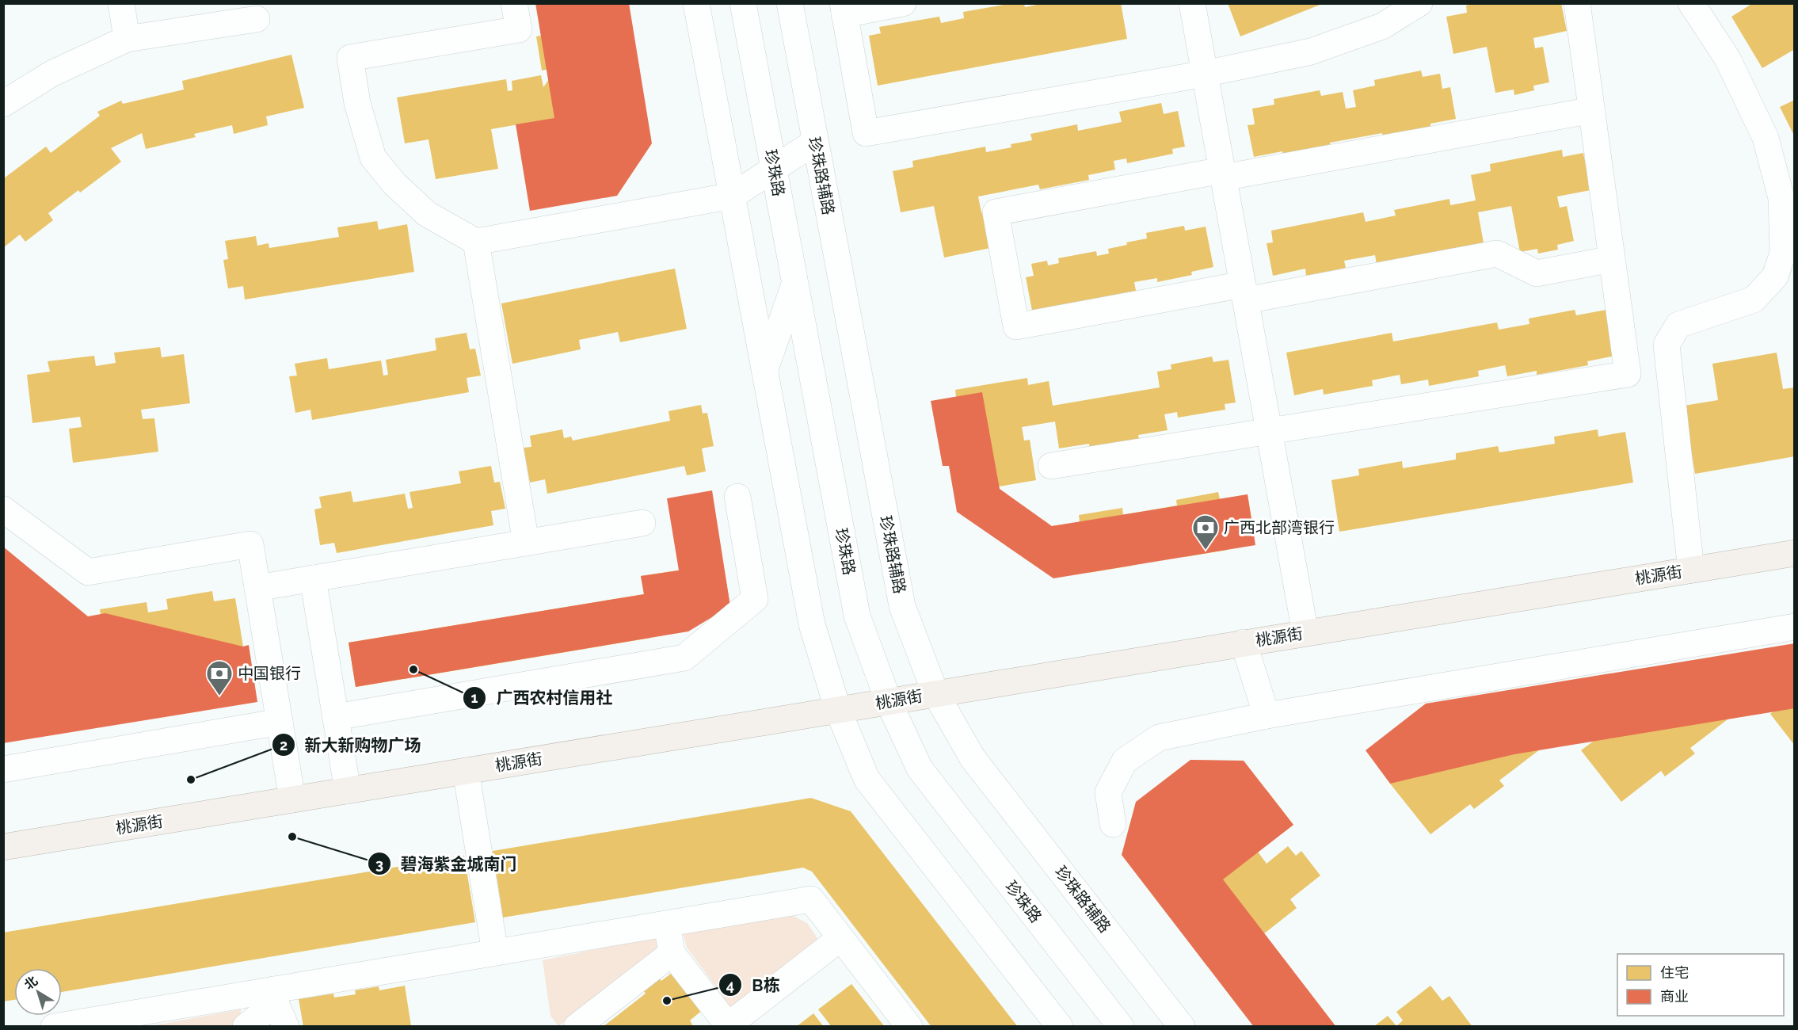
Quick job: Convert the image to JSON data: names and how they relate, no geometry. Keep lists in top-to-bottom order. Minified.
{"streets":{"main road":["桃源街"],"street":["珍珠路","珍珠路辅路"]},"crossings":[["珍珠路","桃源街"],["珍珠路辅路","桃源街"]],"places":{"bank":["广西北部湾银行","中国银行"],"other":["广西农村信用社","新大新购物广场","碧海紫金城南门","B栋"]},"legend":["住宅","商业"],"north":"top left"}
